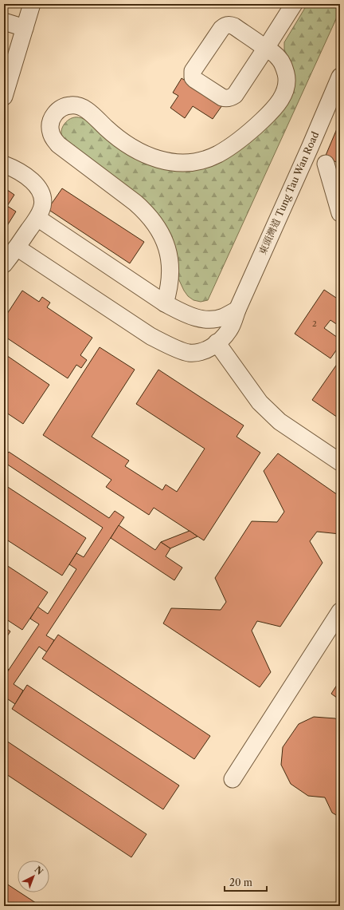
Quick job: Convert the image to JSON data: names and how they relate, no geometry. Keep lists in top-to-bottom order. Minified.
{"streets":{"lane":["東頭灣道 Tung Tau Wan Road"]},"house_numbers":["2"],"scale_bar":"20 m","north":"top right"}
